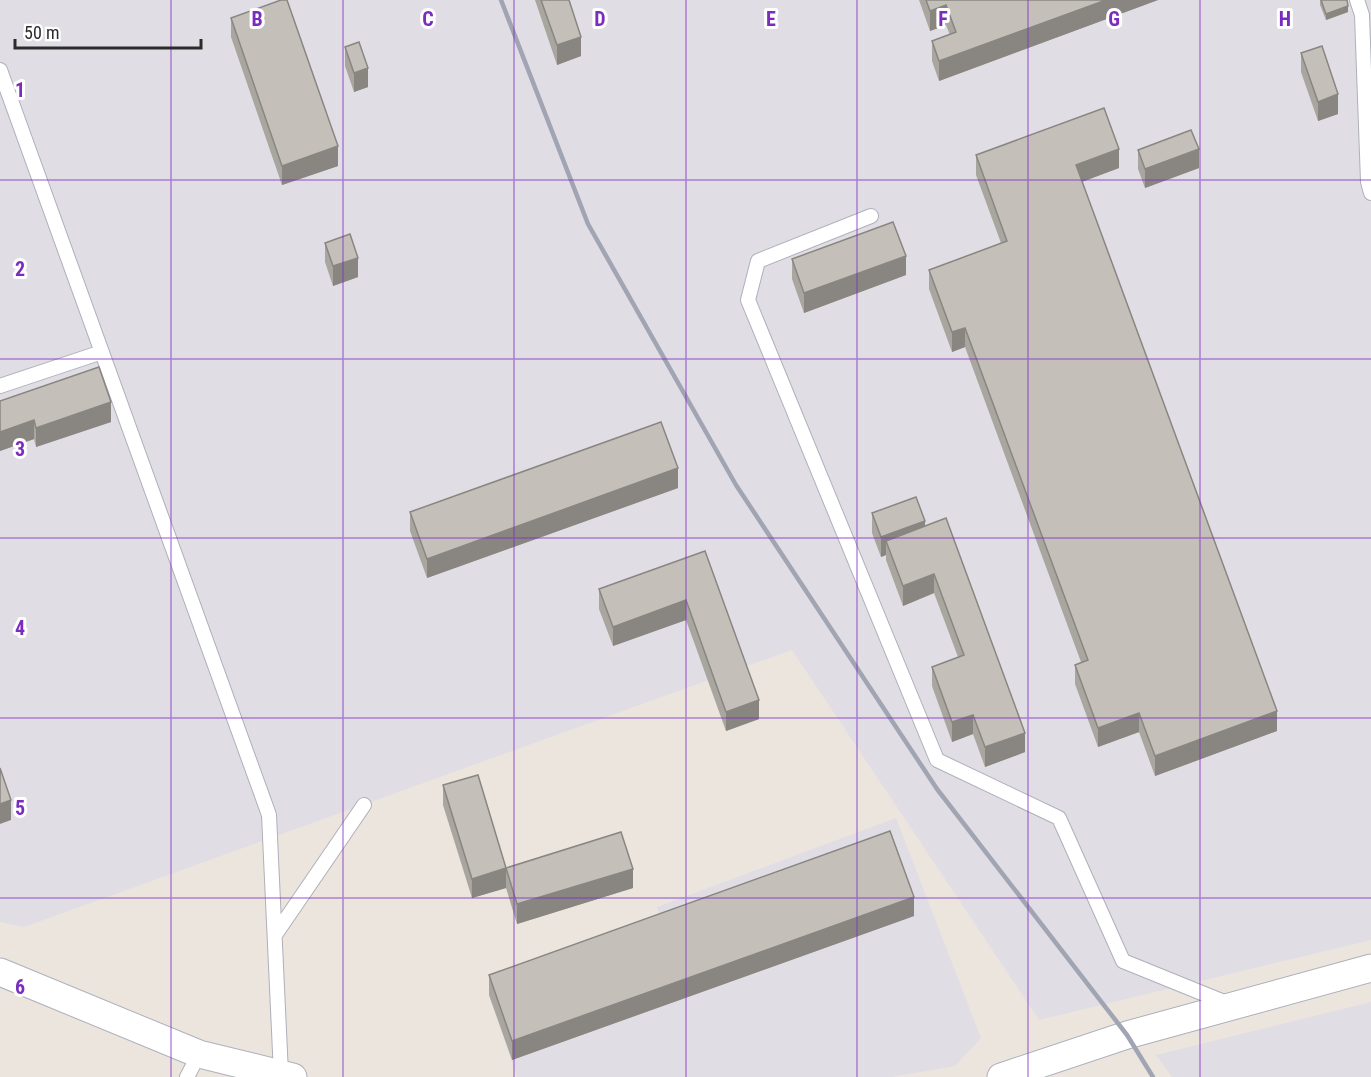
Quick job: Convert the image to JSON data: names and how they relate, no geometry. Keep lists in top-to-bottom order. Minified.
{"scale_bar":"50 m","grid":{"columns":["B","C","D","E","F","G","H"],"rows":["1","2","3","4","5","6"]}}
